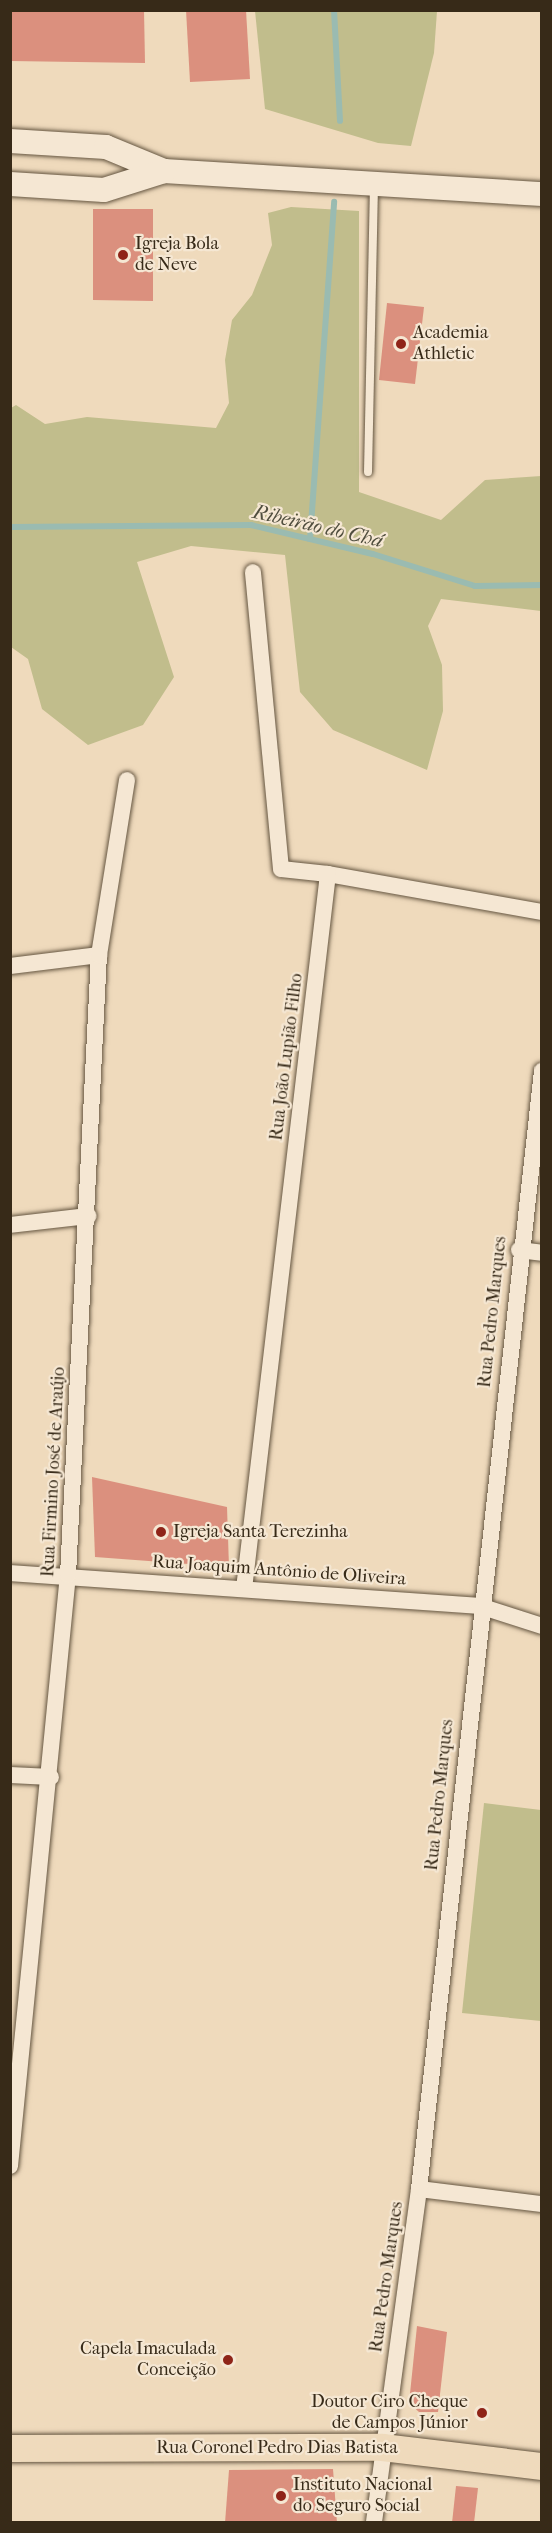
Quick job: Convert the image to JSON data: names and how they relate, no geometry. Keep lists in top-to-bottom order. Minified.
{"streets":{"main road":["Rua Coronel Pedro Dias Batista"],"street":["Rua João Lupião Filho","Rua Pedro Marques","Rua Firmino José de Araújo","Rua Joaquim Antônio de Oliveira"]},"crossings":[["Rua João Lupião Filho","Rua Joaquim Antônio de Oliveira"],["Rua Pedro Marques","Rua Joaquim Antônio de Oliveira"],["Rua Pedro Marques","Rua Coronel Pedro Dias Batista"],["Rua Firmino José de Araújo","Rua Joaquim Antônio de Oliveira"]],"water":["Ribeirão do Chá"],"places":["Igreja Bola de Neve","Academia Athletic","Igreja Santa Terezinha","Capela Imaculada Conceição","Doutor Ciro Cheque de Campos Júnior","Instituto Nacional do Seguro Social"]}
